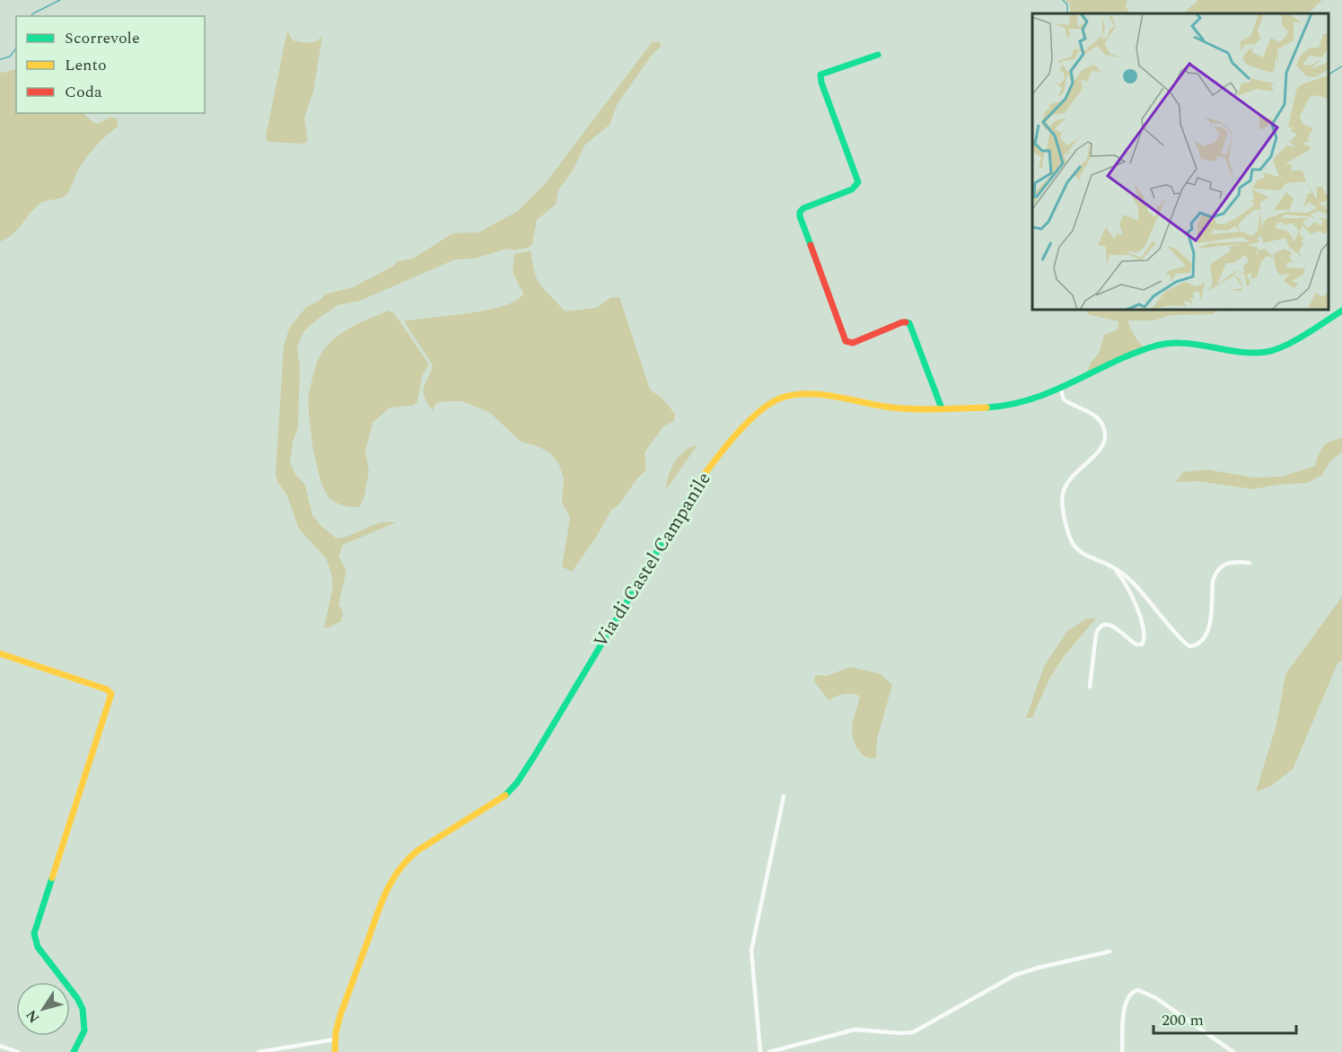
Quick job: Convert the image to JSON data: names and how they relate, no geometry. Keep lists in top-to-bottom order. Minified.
{"streets":{"street":["Via di Castel Campanile"]},"legend":["Scorrevole","Lento","Coda"],"scale_bar":"200 m","north":"bottom left"}
